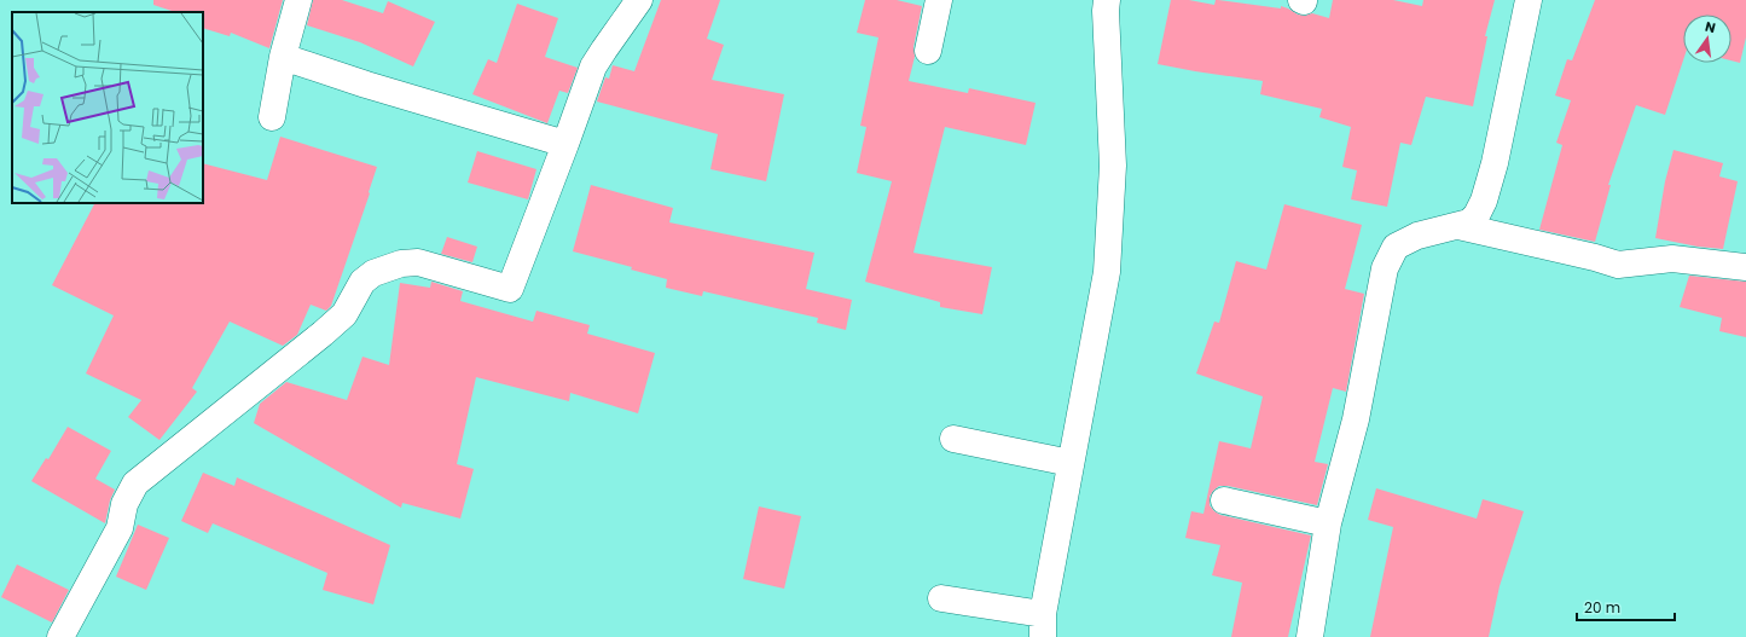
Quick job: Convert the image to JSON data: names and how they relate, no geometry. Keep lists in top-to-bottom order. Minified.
{"scale_bar":"20 m","north":"top"}
